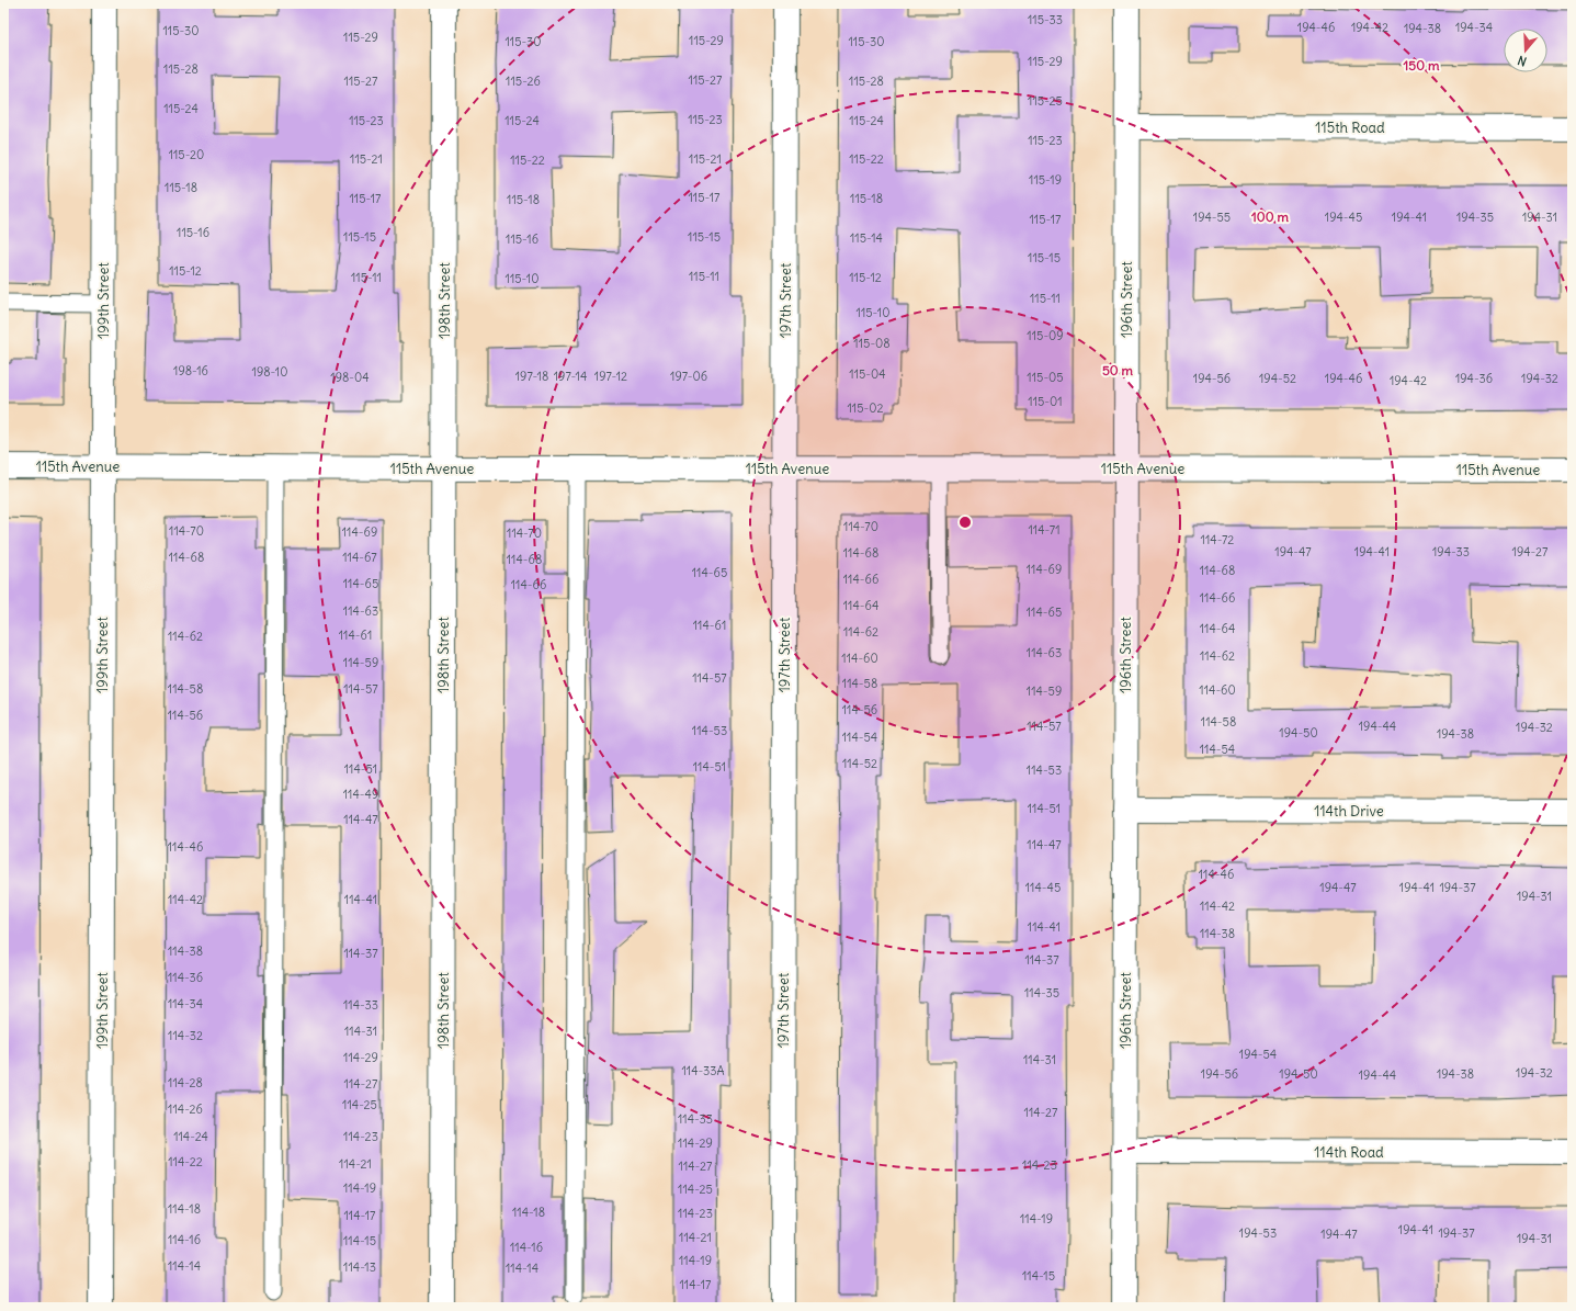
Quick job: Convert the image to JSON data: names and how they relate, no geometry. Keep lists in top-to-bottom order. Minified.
{"streets":{"street":["115th Road","196th Street","199th Street","198th Street","197th Street","115th Avenue","114th Drive","114th Road"]},"crossings":[["115th Road","196th Street"],["196th Street","115th Avenue"],["196th Street","114th Drive"],["196th Street","114th Road"],["199th Street","115th Avenue"],["198th Street","115th Avenue"],["197th Street","115th Avenue"]],"house_numbers":["115-33","194-46","194-42","194-34","194-38","115-30","115-29","115-29","115-30","115-30","115-29","115-28","115-27","115-27","115-26","115-28","115-25","115-24","115-23","115-23","115-24","115-24","115-23","115-20","115-21","115-21","115-22","115-22","115-19","115-18","115-17","115-17","115-18","115-18","194-55","194-45","194-41","194-35","194-31","115-17","115-16","115-15","115-15","115-14","115-16","115-15","115-12","115-11","115-11","115-12","115-10","115-11","115-10","115-09","115-08","198-16","198-10","115-04","197-18","197-14","197-12","197-06","198-04","115-05","194-56","194-52","194-46","194-36","194-32","194-42","115-01","115-02","114-70","114-71","114-70","114-69","114-70","114-72","194-47","194-41","194-33","194-27","114-68","114-68","114-67","114-68","114-69","114-68","114-65","114-66","114-65","114-66","114-66","114-64","114-63","114-65","114-61","114-64","114-62","114-61","114-62","114-63","114-62","114-60","114-59","114-57","114-58","114-58","114-57","114-60","114-59","114-56","114-56","114-58","114-57","194-44","194-32","114-53","194-50","194-38","114-54","114-54","114-52","114-51","114-51","114-53","114-49","114-51","114-47","114-47","114-46","114-46","114-45","194-47","194-41","194-37","194-31","114-42","114-41","114-42","114-41","114-38","114-38","114-37","114-37","114-36","114-35","114-34","114-33","114-31","114-32","194-54","114-29","114-31","114-33A","194-32","194-56","194-50","194-38","194-44","114-28","114-27","114-25","114-26","114-27","114-33","114-24","114-23","114-29","114-22","114-21","114-23","114-27","114-19","114-25","114-18","114-18","114-23","114-17","114-19","194-41","194-53","194-37","194-47","114-21","194-31","114-16","114-15","114-16","114-19","114-14","114-13","114-14","114-15","114-17"],"north":"bottom","rings":["150 m","100 m","50 m"]}
